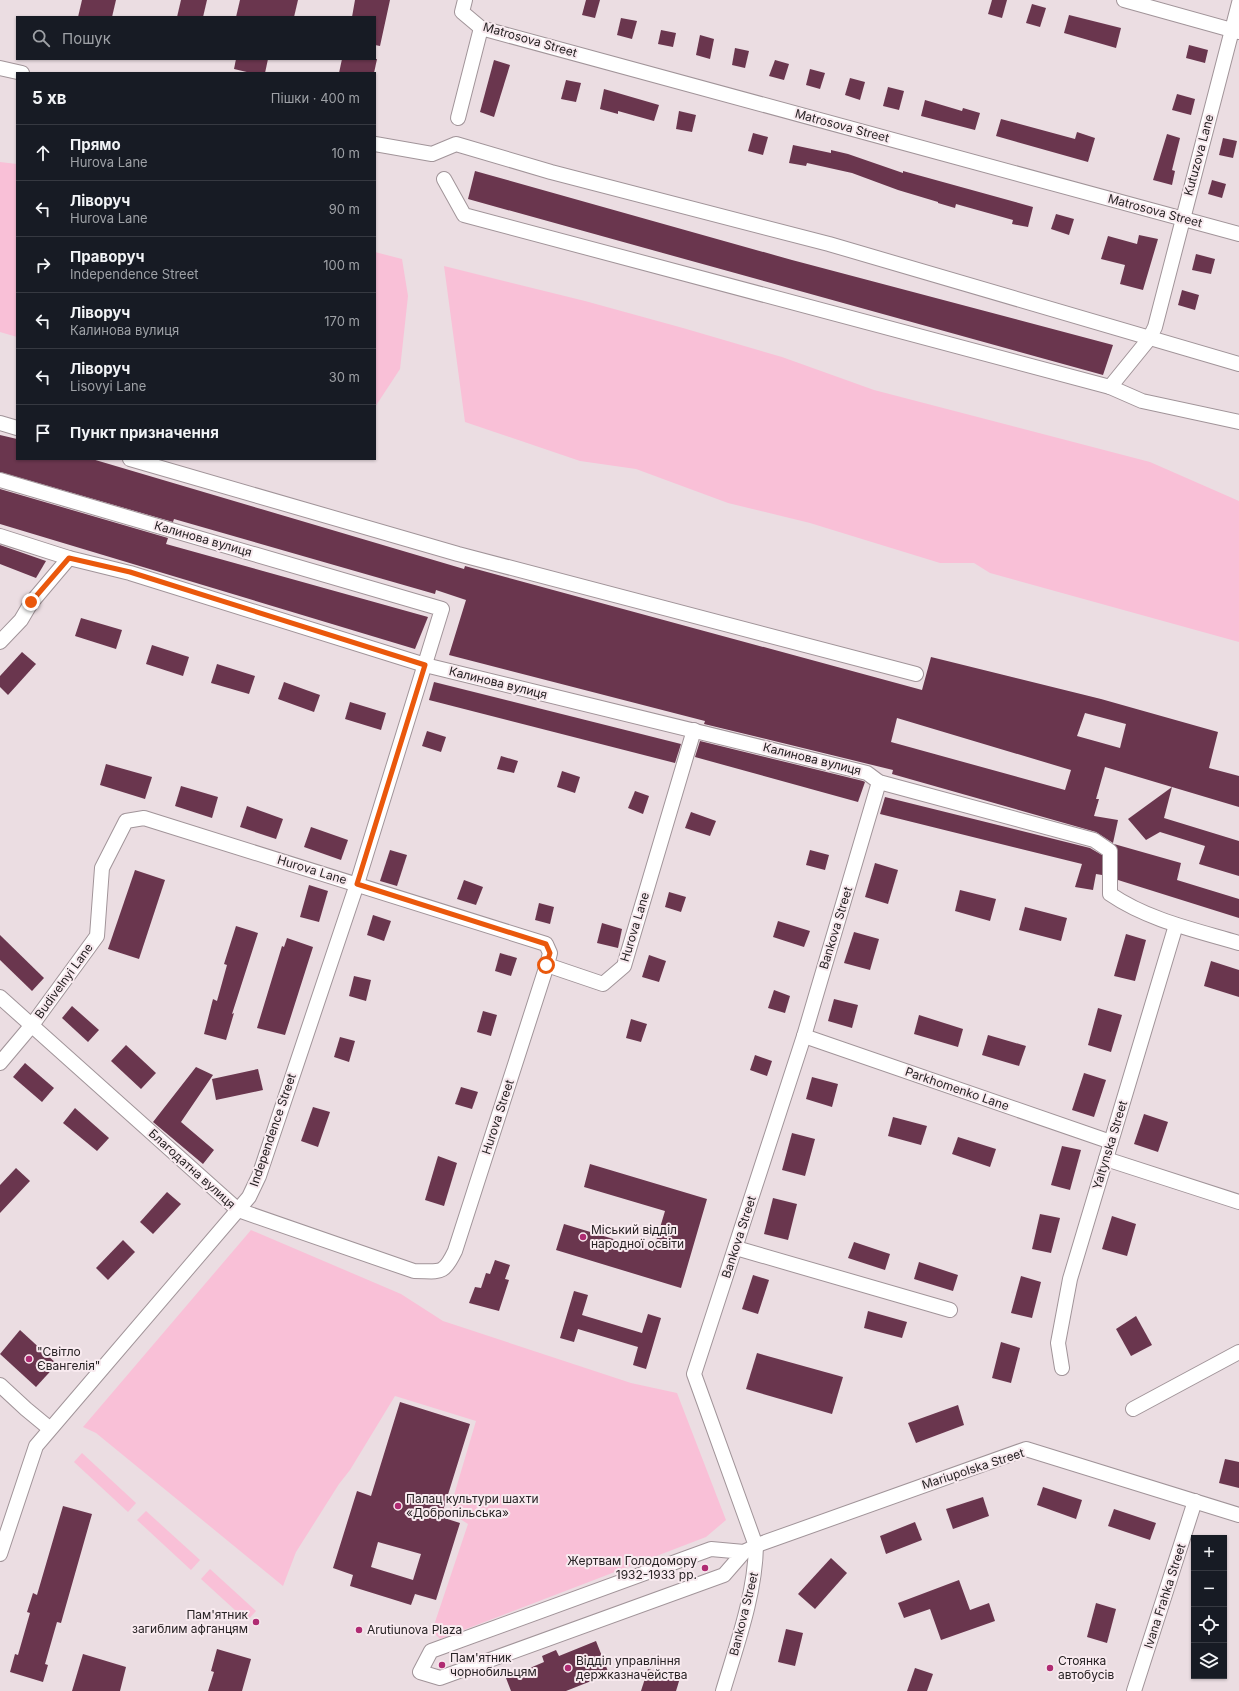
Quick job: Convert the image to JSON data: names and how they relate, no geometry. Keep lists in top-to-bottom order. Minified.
{"streets":{"street":["Matrosova Street","Kutuzova Lane","Калинова вулиця","Hurova Lane","Bankova Street","Budivelnyi Lane","Parkhomenko Lane","Hurova Street","Independence Street","Yaltynska Street","Благодатна вулиця","Mariupolska Street","Ivana Frahka Street"]},"crossings":[["Matrosova Street","Kutuzova Lane"],["Калинова вулиця","Hurova Lane"],["Калинова вулиця","Bankova Street"],["Калинова вулиця","Independence Street"],["Калинова вулиця","Yaltynska Street"],["Hurova Lane","Budivelnyi Lane"],["Hurova Lane","Hurova Street"],["Hurova Lane","Independence Street"],["Bankova Street","Parkhomenko Lane"],["Bankova Street","Mariupolska Street"],["Budivelnyi Lane","Благодатна вулиця"],["Parkhomenko Lane","Yaltynska Street"],["Hurova Street","Благодатна вулиця"],["Independence Street","Благодатна вулиця"],["Mariupolska Street","Ivana Frahka Street"]],"places":["Міський відділ народної освіти","\"Світло Євангелія\"","Палац культури шахти «Добропільська»","Жертвам Голодомору 1932-1933 рр.","Пам'ятник загиблим афганцям","Arutiunova Plaza","Пам'ятник чорнобильцям","Відділ управління держказначейства","Стоянка автобусів"],"page":{"search":"Пошук","heading":["5 хв","Пішки · 400 m"],"list":[["Прямо","Hurova Lane","10 m"],["Ліворуч","Hurova Lane","90 m"],["Праворуч","Independence Street","100 m"],["Ліворуч","Калинова вулиця","170 m"],["Ліворуч","Lisovyi Lane","30 m"],"Пункт призначення"],"map_buttons":["+","−"]}}
